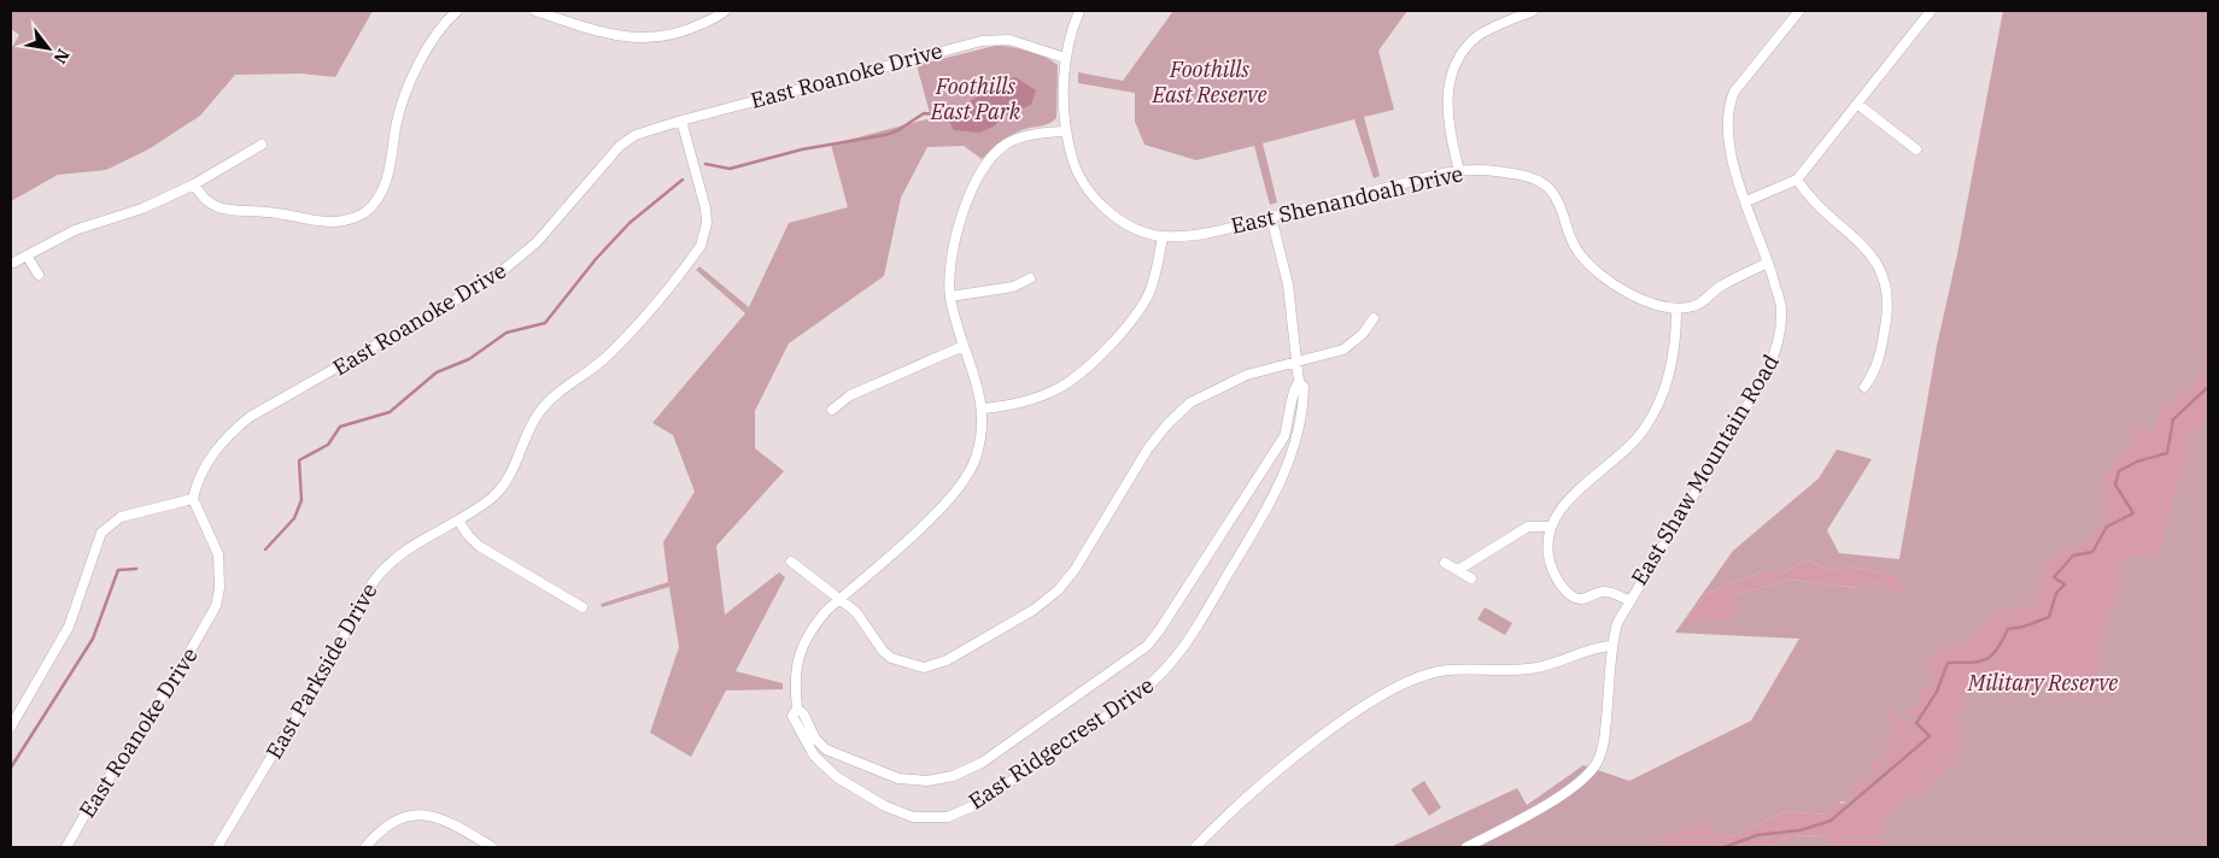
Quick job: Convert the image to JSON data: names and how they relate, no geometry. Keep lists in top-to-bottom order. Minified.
{"streets":{"street":["East Roanoke Drive","East Shenandoah Drive","East Shaw Mountain Road","East Parkside Drive","East Ridgecrest Drive"]},"crossings":[["East Roanoke Drive","East Shenandoah Drive"],["East Roanoke Drive","East Parkside Drive"],["East Shenandoah Drive","East Ridgecrest Drive"]],"parks":["Foothills East Reserve","Foothills East Park","Military Reserve"],"north":"bottom right"}
